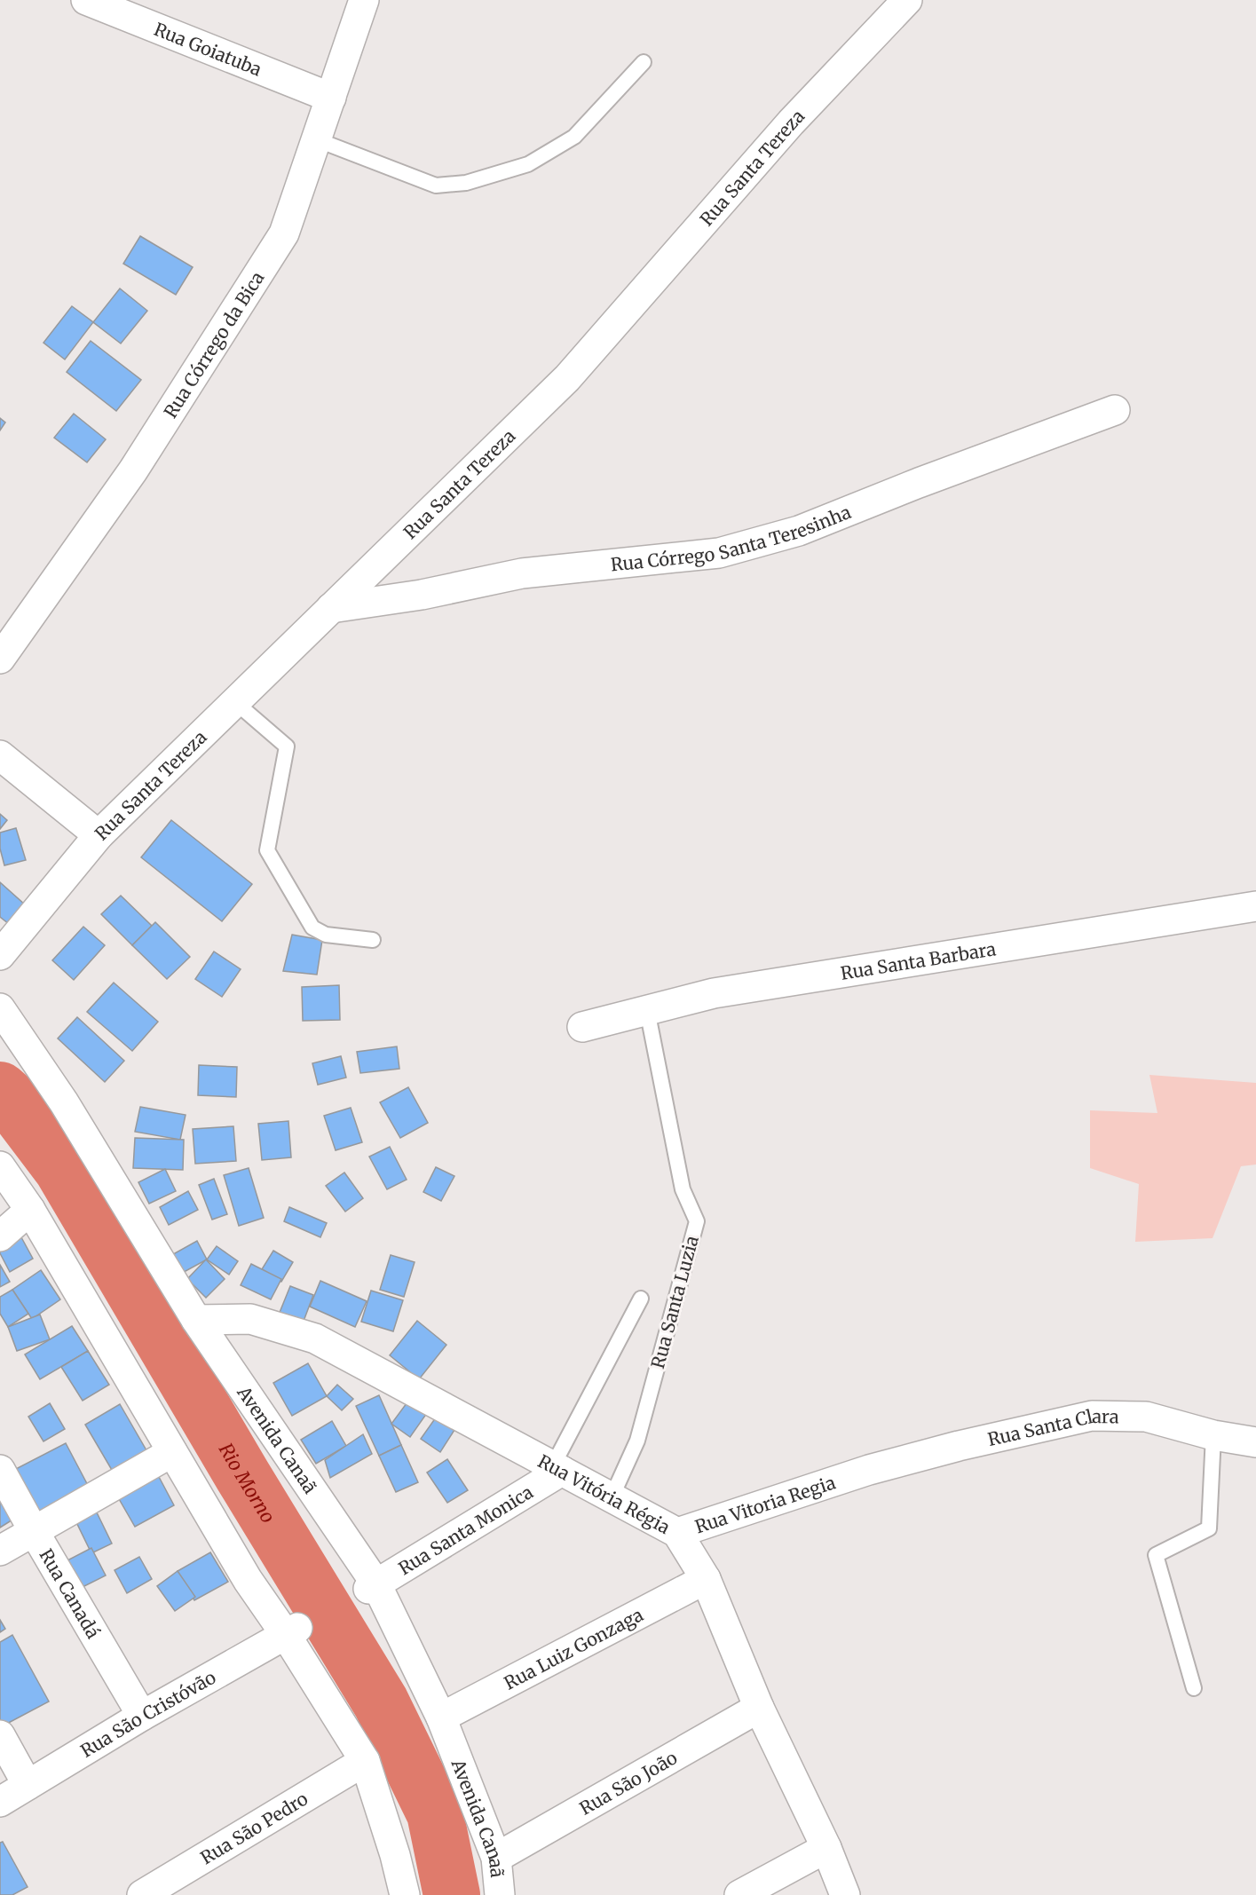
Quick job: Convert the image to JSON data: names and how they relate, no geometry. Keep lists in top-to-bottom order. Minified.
{"streets":{"street":["Rua Goiatuba","Rua Santa Tereza","Rua Córrego da Bica","Rua Córrego Santa Teresinha","Rua Santa Barbara","Rua Santa Clara","Avenida Canaã","Rua Vitória Régia","Rua Vitoria Regia","Rua Santa Monica","Rua Canadá","Rua Luiz Gonzaga","Rua São Cristóvão","Rua São João","Rua São Pedro"],"lane":["Rua Santa Luzia"]},"crossings":[["Rua Goiatuba","Rua Córrego da Bica"],["Rua Santa Tereza","Rua Córrego Santa Teresinha"],["Rua Santa Barbara","Rua Santa Luzia"],["Rua Santa Luzia","Rua Vitória Régia"],["Rua Santa Clara","Rua Vitoria Regia"],["Avenida Canaã","Rua Vitória Régia"],["Avenida Canaã","Rua Santa Monica"],["Avenida Canaã","Rua Luiz Gonzaga"],["Avenida Canaã","Rua São João"],["Rua Vitória Régia","Rua Vitoria Regia"],["Rua Vitória Régia","Rua Santa Monica"],["Rua Vitória Régia","Rua Luiz Gonzaga"],["Rua Vitória Régia","Rua São João"],["Rua Canadá","Rua São Cristóvão"]],"water":["Rio Morno"]}
